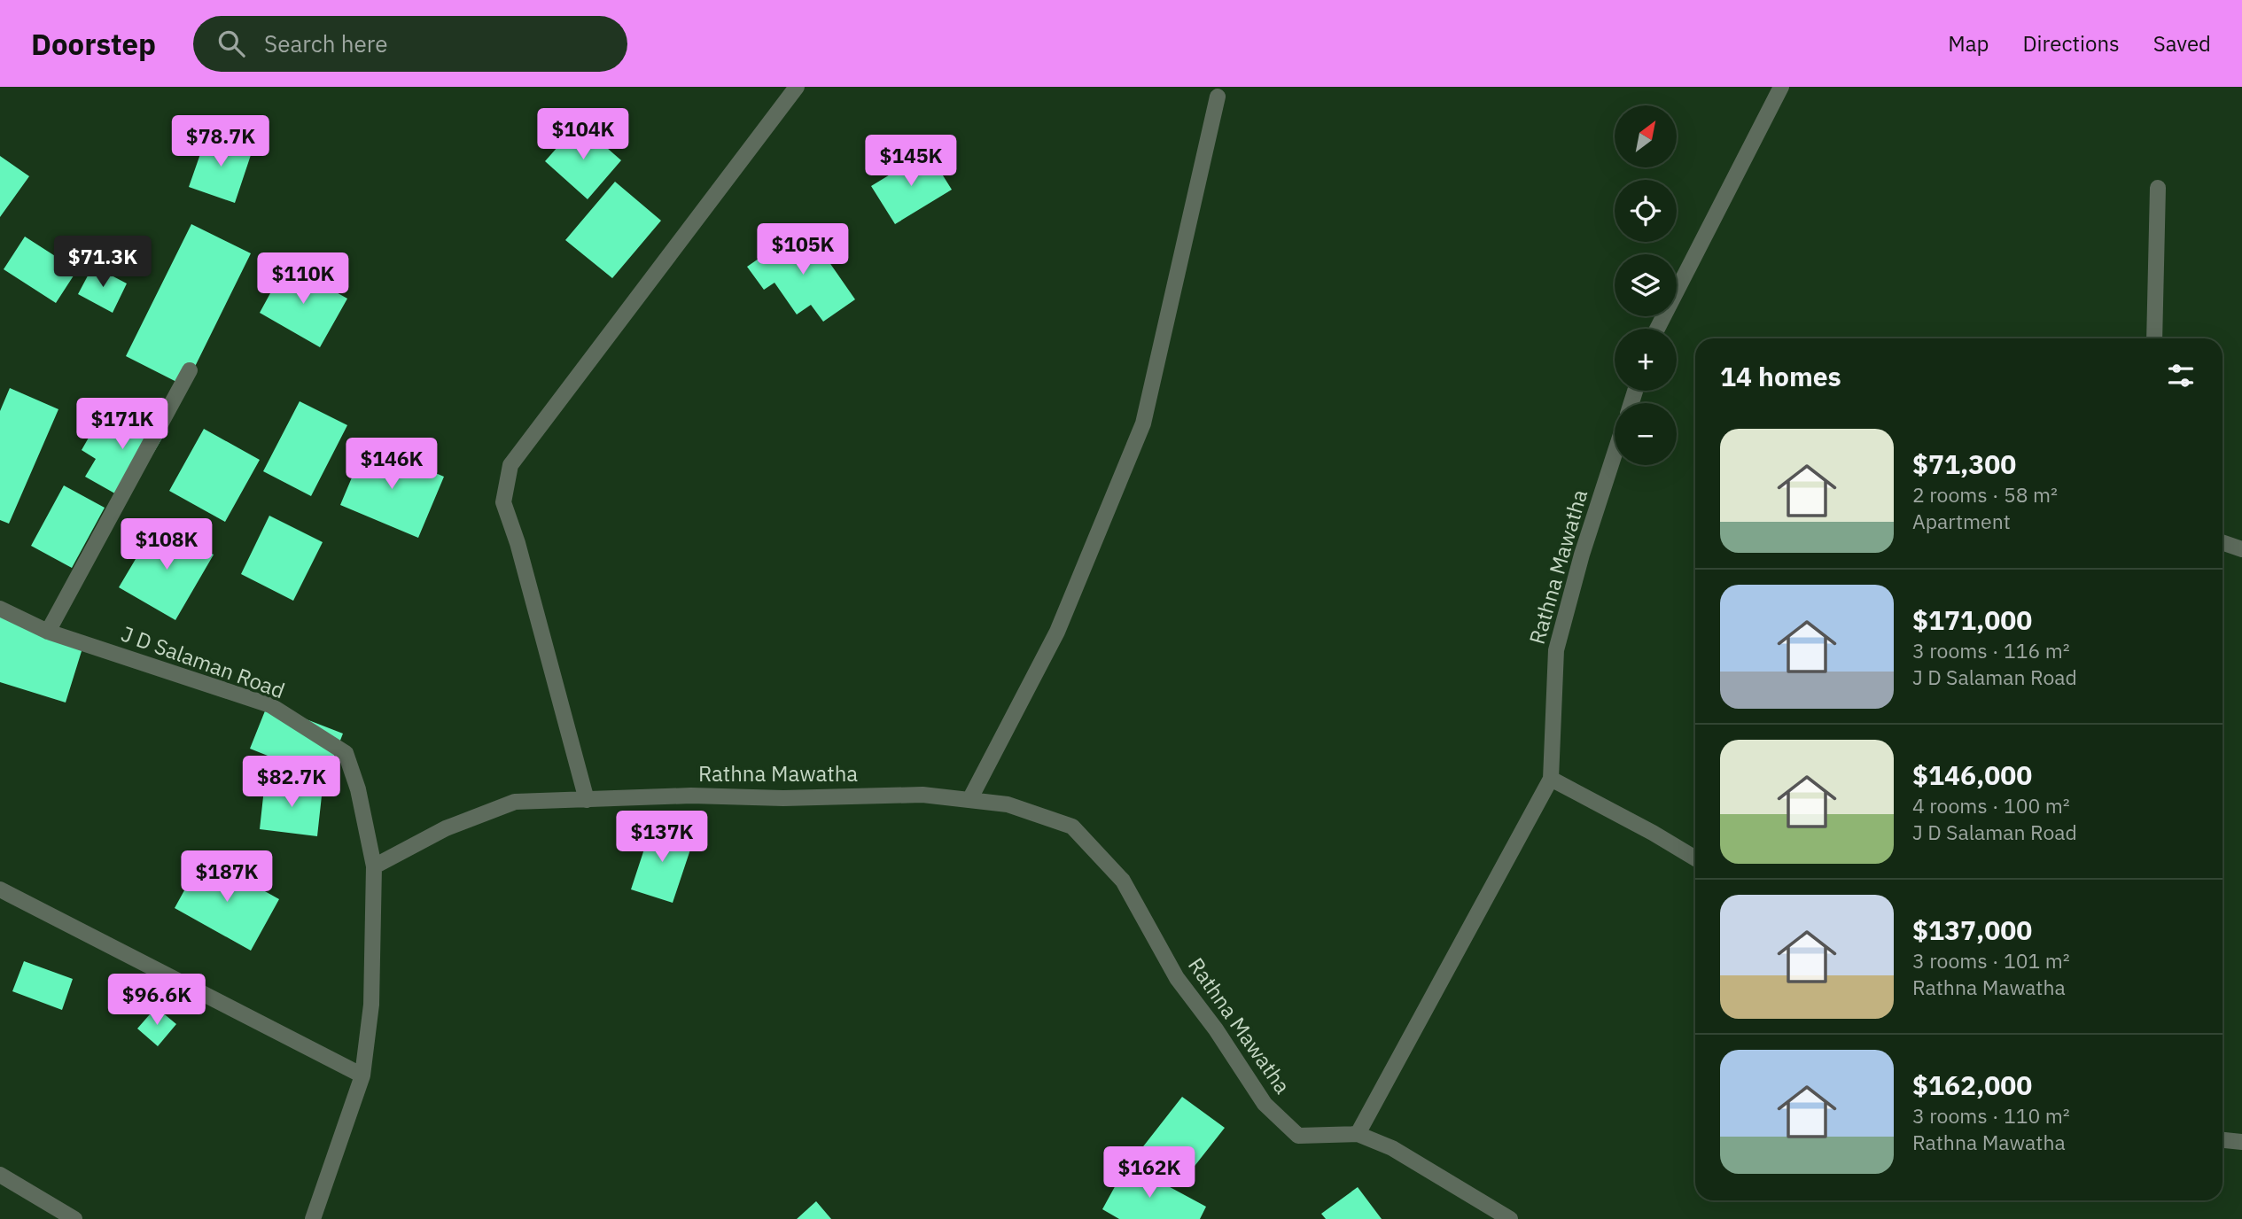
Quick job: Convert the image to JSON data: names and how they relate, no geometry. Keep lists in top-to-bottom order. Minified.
{"streets":{"street":["Rathna Mawatha","J D Salaman Road"]},"crossings":[["Rathna Mawatha","J D Salaman Road"]],"north":"top right","page":{"header":"Doorstep","search":"Search here","nav":["Map","Directions","Saved"],"map_buttons":["+","−"],"price":["$104K","$78.7K","$145K","$105K","$71.3K","$110K","$171K","$146K","$108K","$82.7K","$137K","$187K","$96.6K","$162K"],"heading":"14 homes","list":[{"name":"$71,300","note":"2 rooms · 58 m² · Apartment"},{"name":"$171,000","note":"3 rooms · 116 m² · J D Salaman Road"},{"name":"$146,000","note":"4 rooms · 100 m² · J D Salaman Road"},{"name":"$137,000","note":"3 rooms · 101 m² · Rathna Mawatha"},{"name":"$162,000","note":"3 rooms · 110 m² · Rathna Mawatha"}]}}
